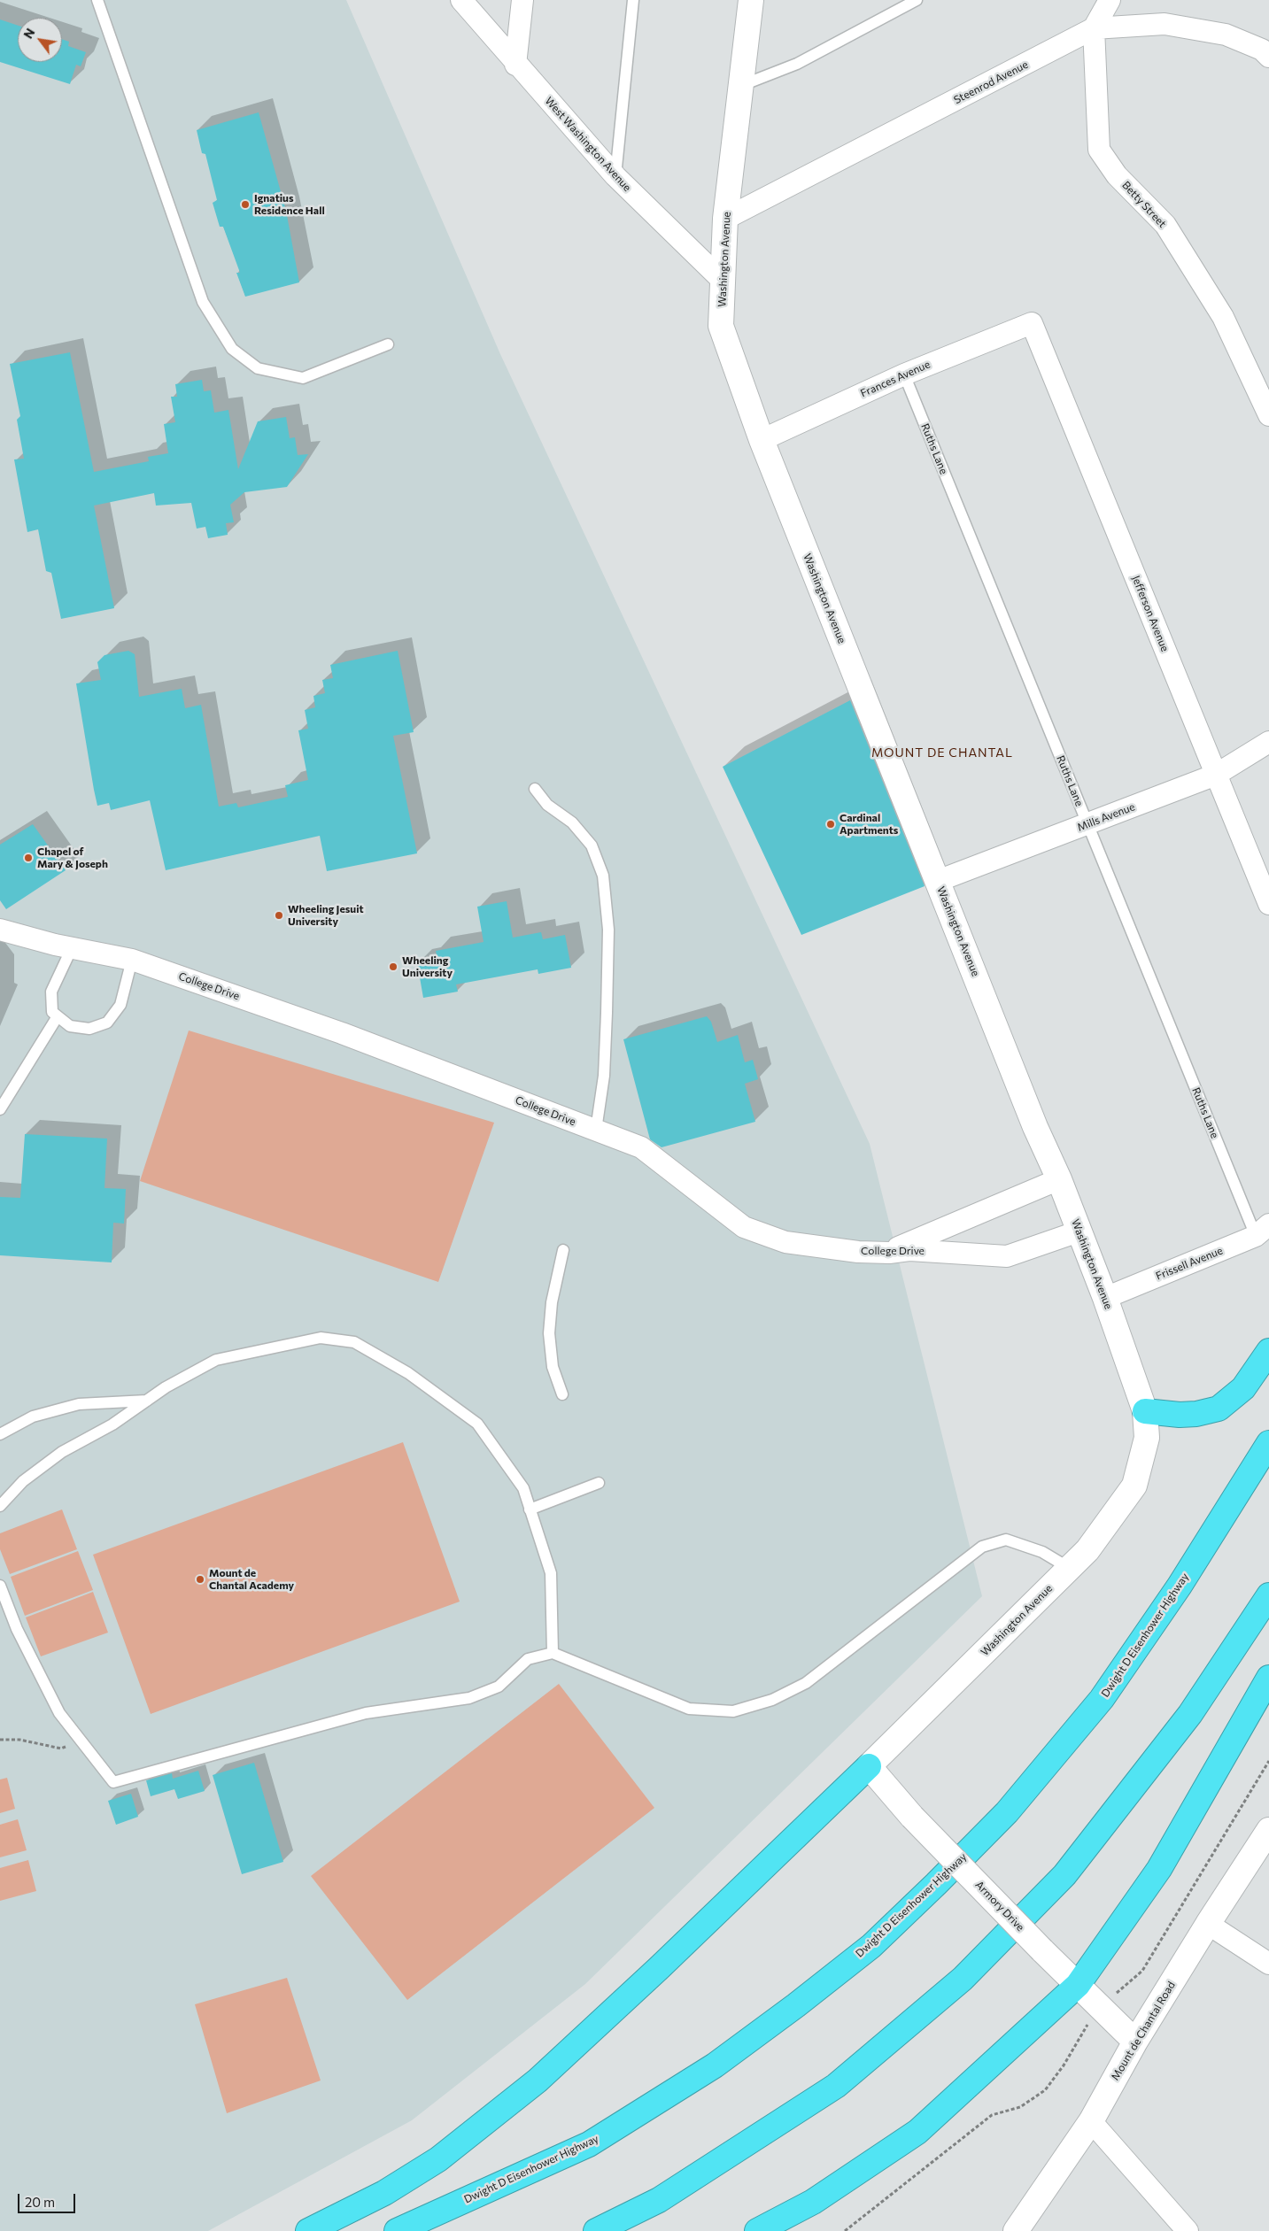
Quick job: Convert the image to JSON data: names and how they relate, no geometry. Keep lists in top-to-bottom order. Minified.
{"streets":{"highway":["Dwight D Eisenhower Highway"],"street":["Steenrod Avenue","West Washington Avenue","Betty Street","Washington Avenue","Frances Avenue","Jefferson Avenue","Mills Avenue","College Drive","Frissell Avenue","Armory Drive","Mount de Chantal Road"],"lane":["Ruths Lane"]},"crossings":[["Steenrod Avenue","Betty Street"],["Steenrod Avenue","Washington Avenue"],["West Washington Avenue","Washington Avenue"],["Washington Avenue","Frances Avenue"],["Washington Avenue","Mills Avenue"],["Washington Avenue","College Drive"],["Washington Avenue","Frissell Avenue"],["Washington Avenue","Armory Drive"],["Frances Avenue","Ruths Lane"],["Frances Avenue","Jefferson Avenue"],["Ruths Lane","Mills Avenue"],["Ruths Lane","Frissell Avenue"],["Jefferson Avenue","Mills Avenue"],["Armory Drive","Mount de Chantal Road"]],"districts":["MOUNT DE CHANTAL"],"places":["Ignatius Residence Hall","Cardinal Apartments","Chapel of Mary & Joseph","Wheeling Jesuit University","Wheeling University","Mount de Chantal Academy"],"scale_bar":"20 m","north":"top left"}
